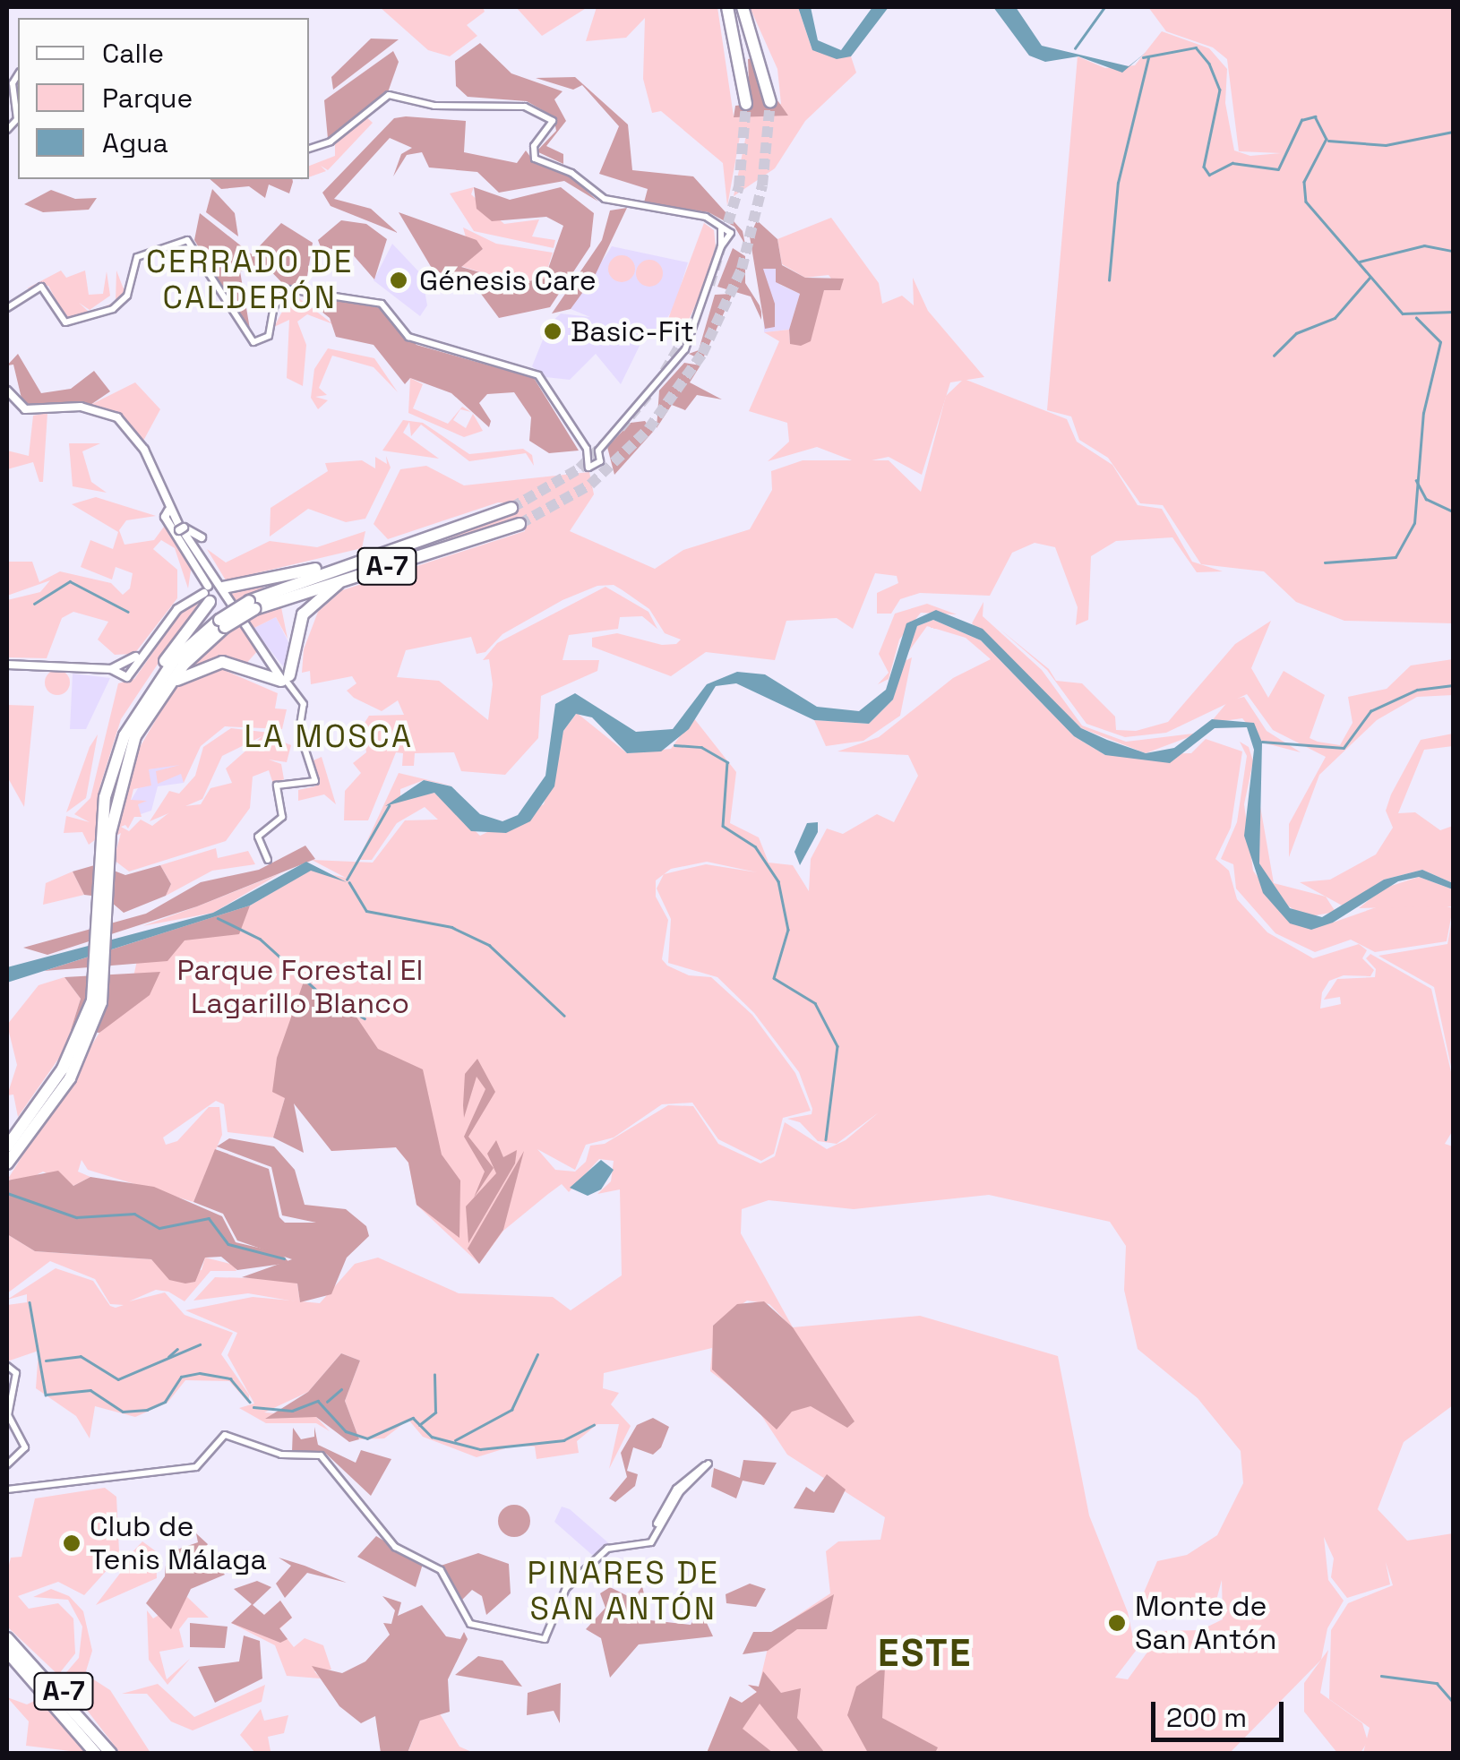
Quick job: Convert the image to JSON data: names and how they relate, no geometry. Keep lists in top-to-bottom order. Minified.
{"streets":{"highway":["A-7"]},"districts":["CERRADO DE CALDERÓN","LA MOSCA","PINARES DE SAN ANTÓN","ESTE"],"parks":["Parque Forestal El Lagarillo Blanco"],"places":["Génesis Care","Basic-Fit","Club de Tenis Málaga","Monte de San Antón"],"legend":["Calle","Parque","Agua"],"scale_bar":"200 m"}
